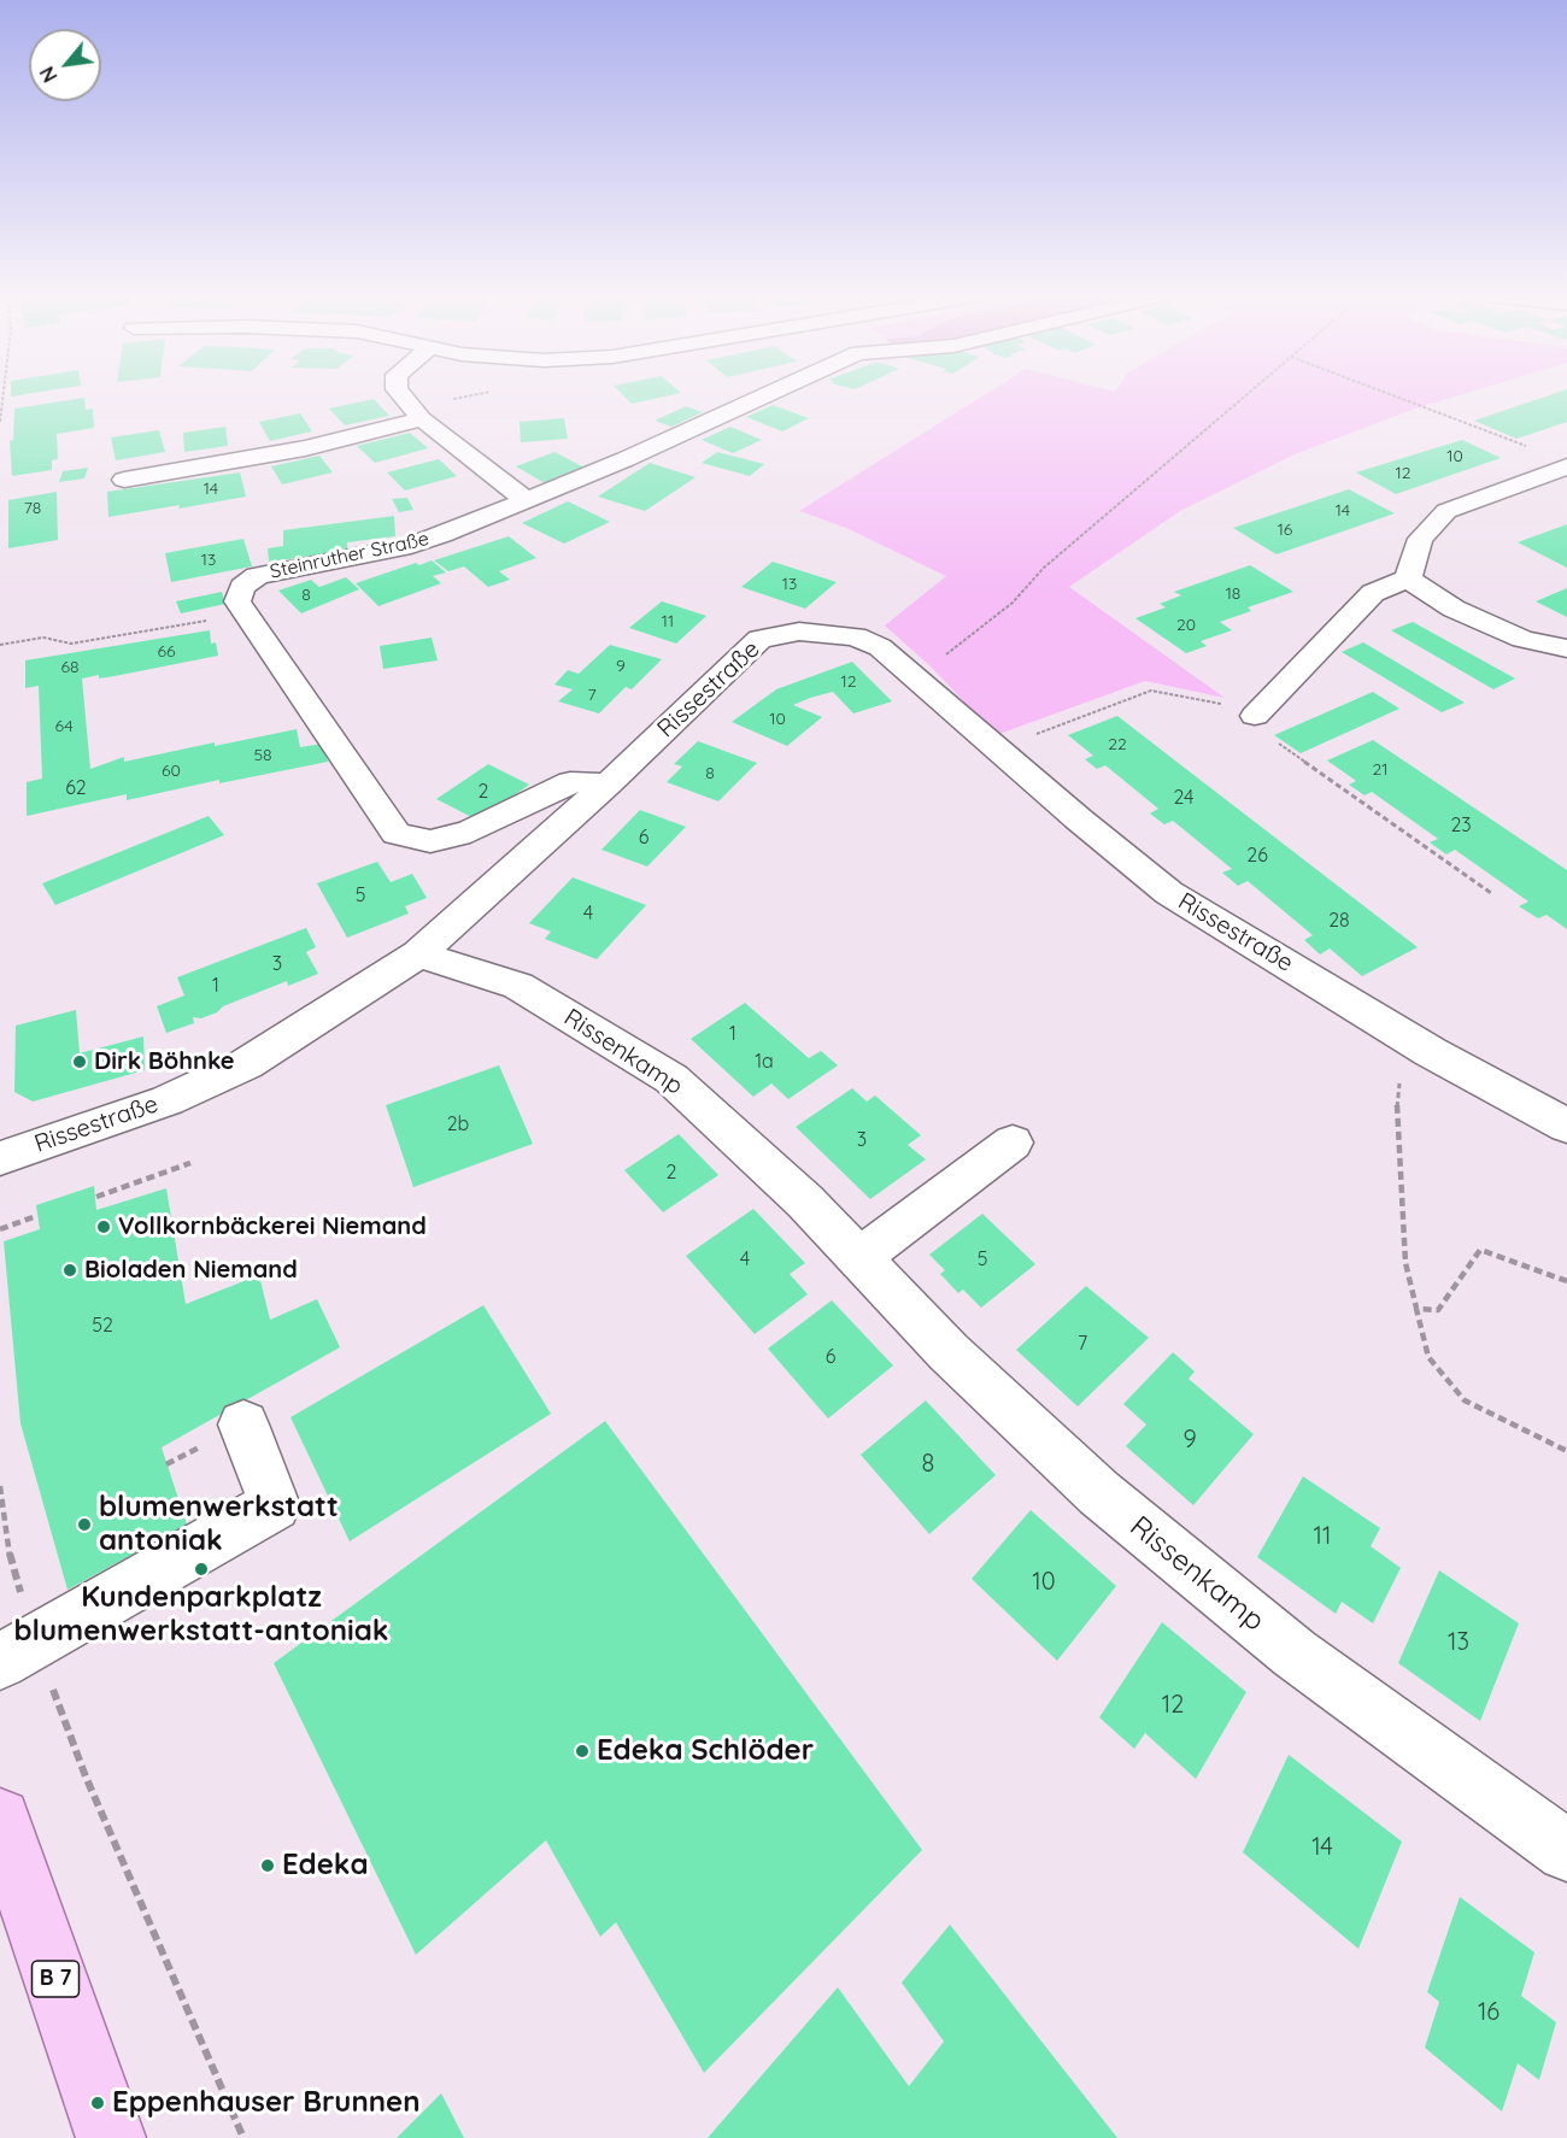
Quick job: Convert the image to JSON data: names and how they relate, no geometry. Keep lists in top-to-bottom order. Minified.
{"streets":{"main road":["B 7"],"street":["Steinruther Straße","Rissestraße","Rissenkamp"]},"crossings":[["Rissestraße","Rissenkamp"]],"places":["Dirk Böhnke","Vollkornbäckerei Niemand","Bioladen Niemand","blumenwerkstatt antoniak","Kundenparkplatz blumenwerkstatt-antoniak","Edeka Schlöder","Edeka","Eppenhauser Brunnen"],"house_numbers":["10","12","14","78","14","16","13","13","18","8","11","20","66","9","68","12","7","10","64","22","58","21","60","8","62","2","24","23","6","26","5","4","28","3","1","1","1a","2b","3","2","4","5","52","7","6","9","8","11","10","13","12","14","16"],"north":"bottom left"}
